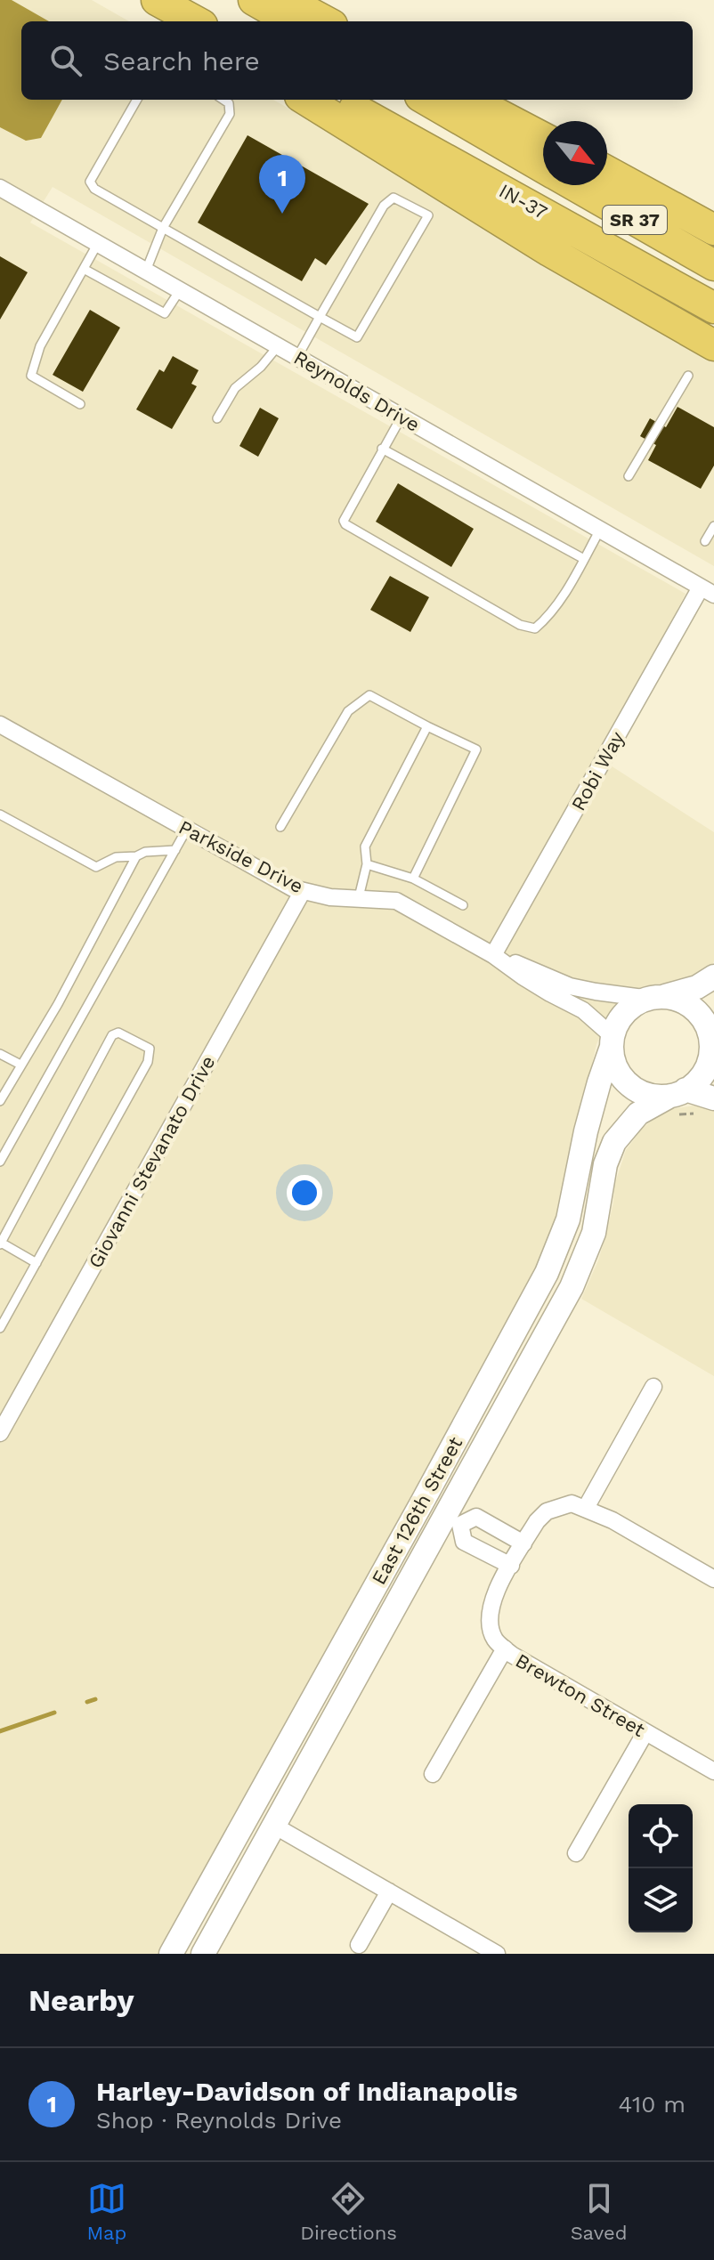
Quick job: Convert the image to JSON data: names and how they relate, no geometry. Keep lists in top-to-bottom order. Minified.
{"streets":{"highway":["IN-37","SR 37"],"main road":["East 126th Street"],"street":["Reynolds Drive","Robi Way","Parkside Drive","Giovanni Stevanato Drive","Brewton Street"]},"crossings":[["Reynolds Drive","Robi Way"],["Robi Way","Parkside Drive"],["Parkside Drive","Giovanni Stevanato Drive"],["Parkside Drive","East 126th Street"]],"north":"bottom right","page":{"search":"Search here","pins":"1","heading":"Nearby","list":[{"mark":"1","name":"Harley-Davidson of Indianapolis","note":"Shop · Reynolds Drive","value":"410 m"}],"nav":["Map","Directions","Saved"]}}
